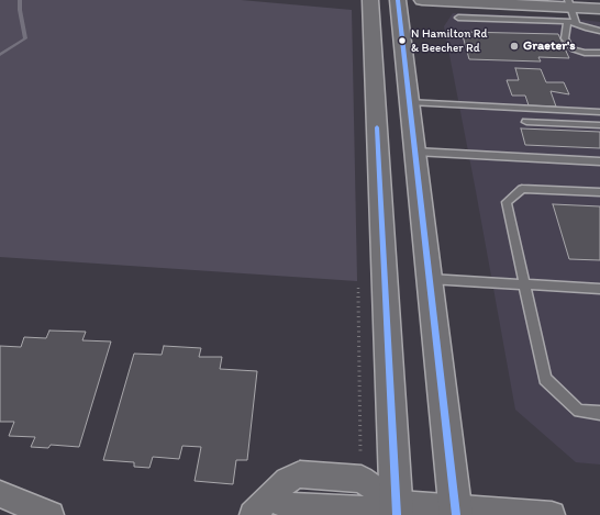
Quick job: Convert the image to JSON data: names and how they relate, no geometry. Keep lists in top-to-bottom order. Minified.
{"places":["N Hamilton Rd & Beecher Rd","Graeter's"]}
